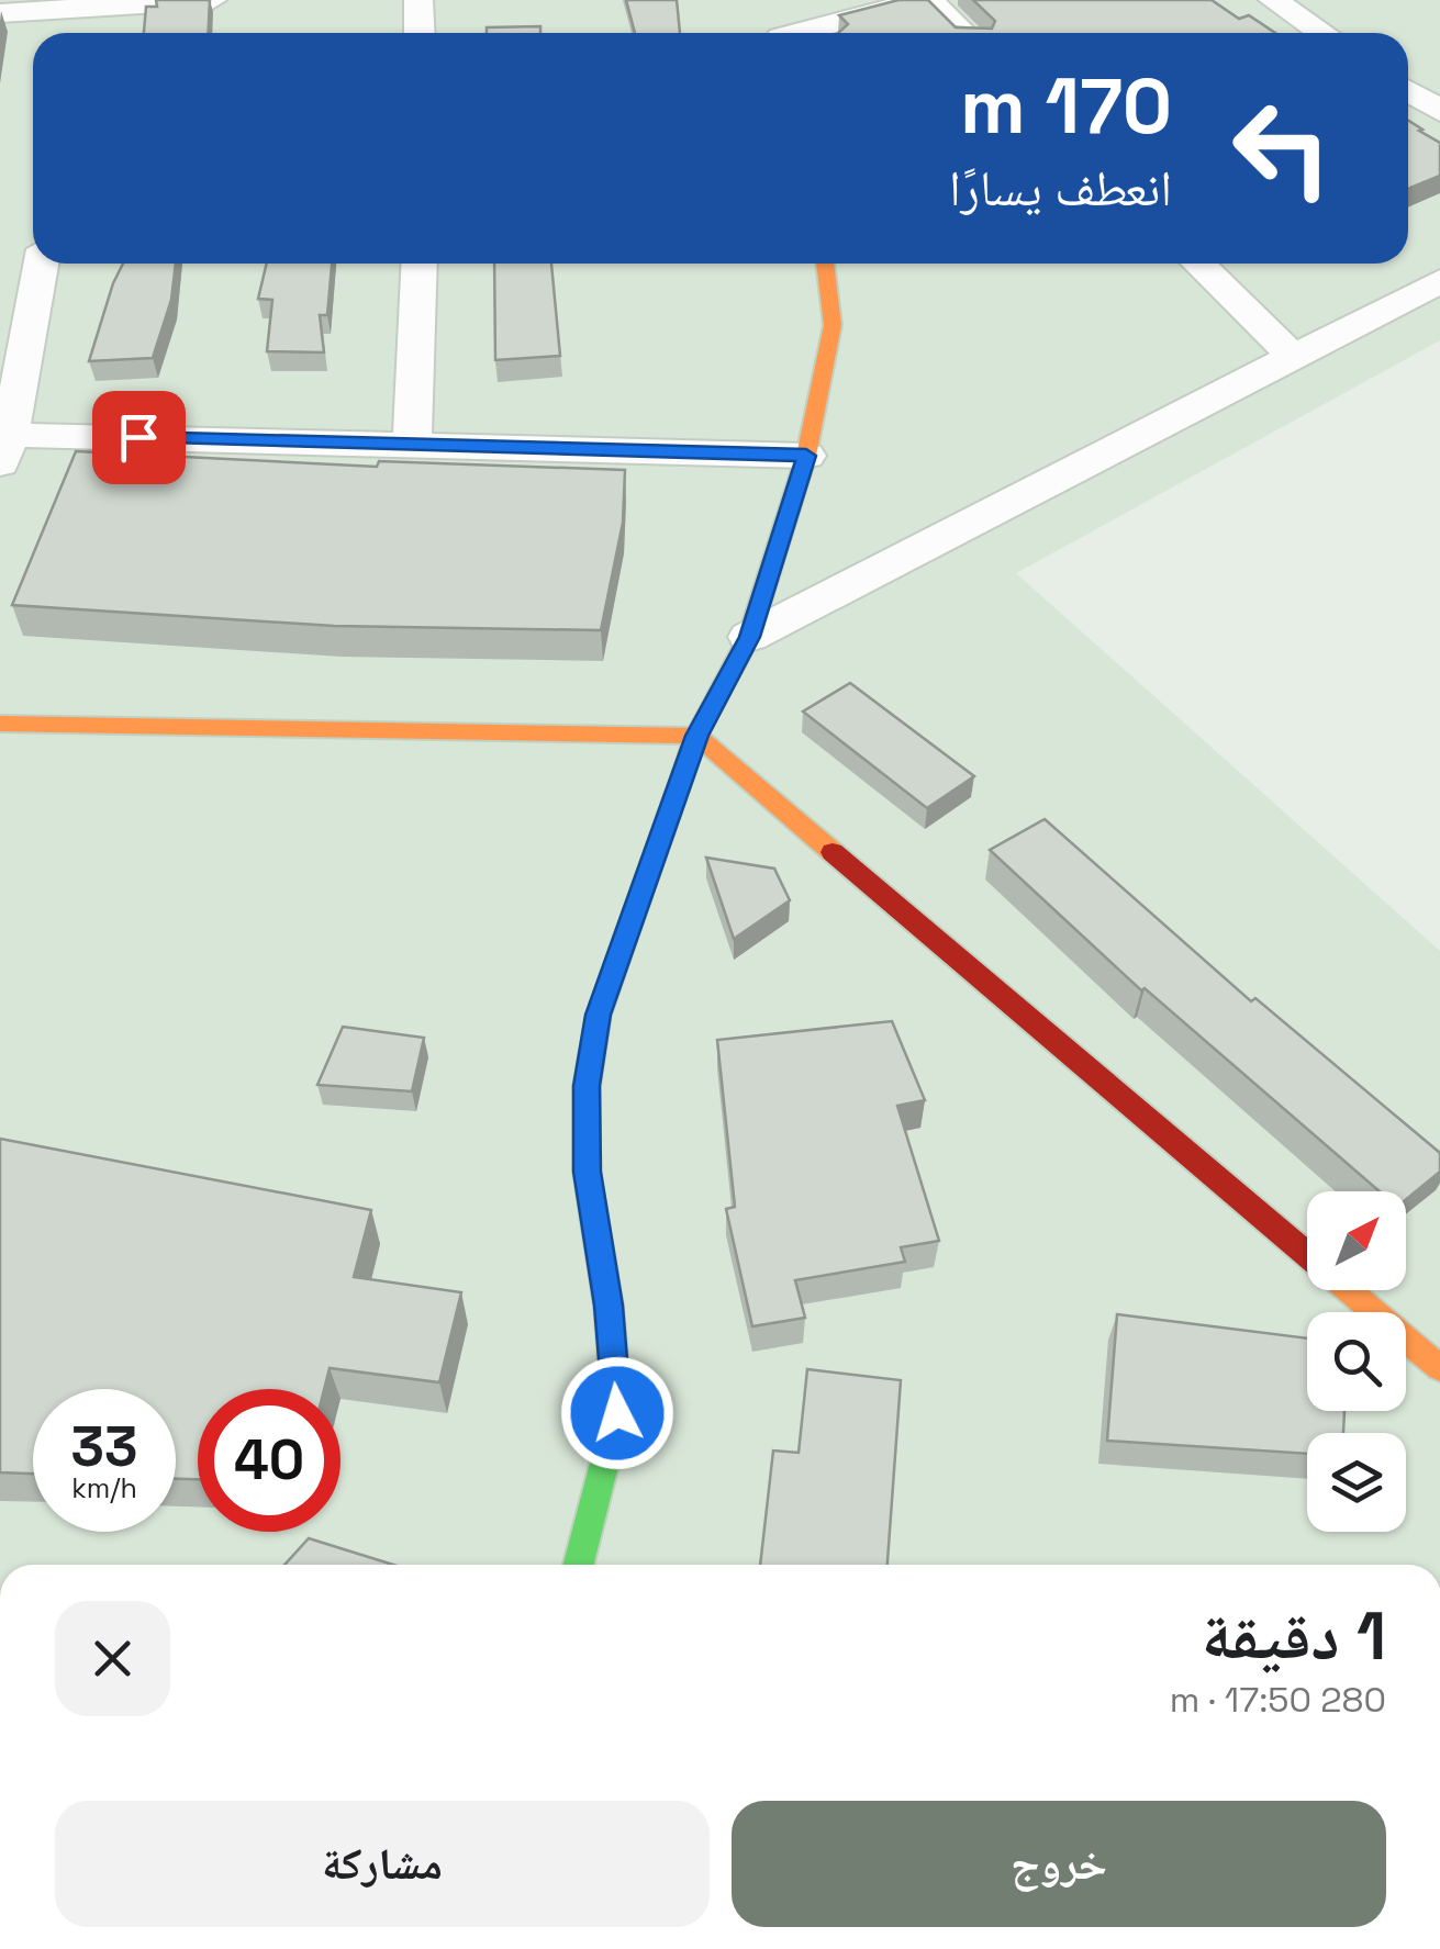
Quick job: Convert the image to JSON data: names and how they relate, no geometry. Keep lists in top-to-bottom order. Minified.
{"north":"top right","page":{"turn":["170 m","انعطف يسارًا"],"speed":"33 km/h","limit":"40","heading":["1 دقيقة","280 m · 17:50"],"buttons":["خروج","مشاركة"]}}
